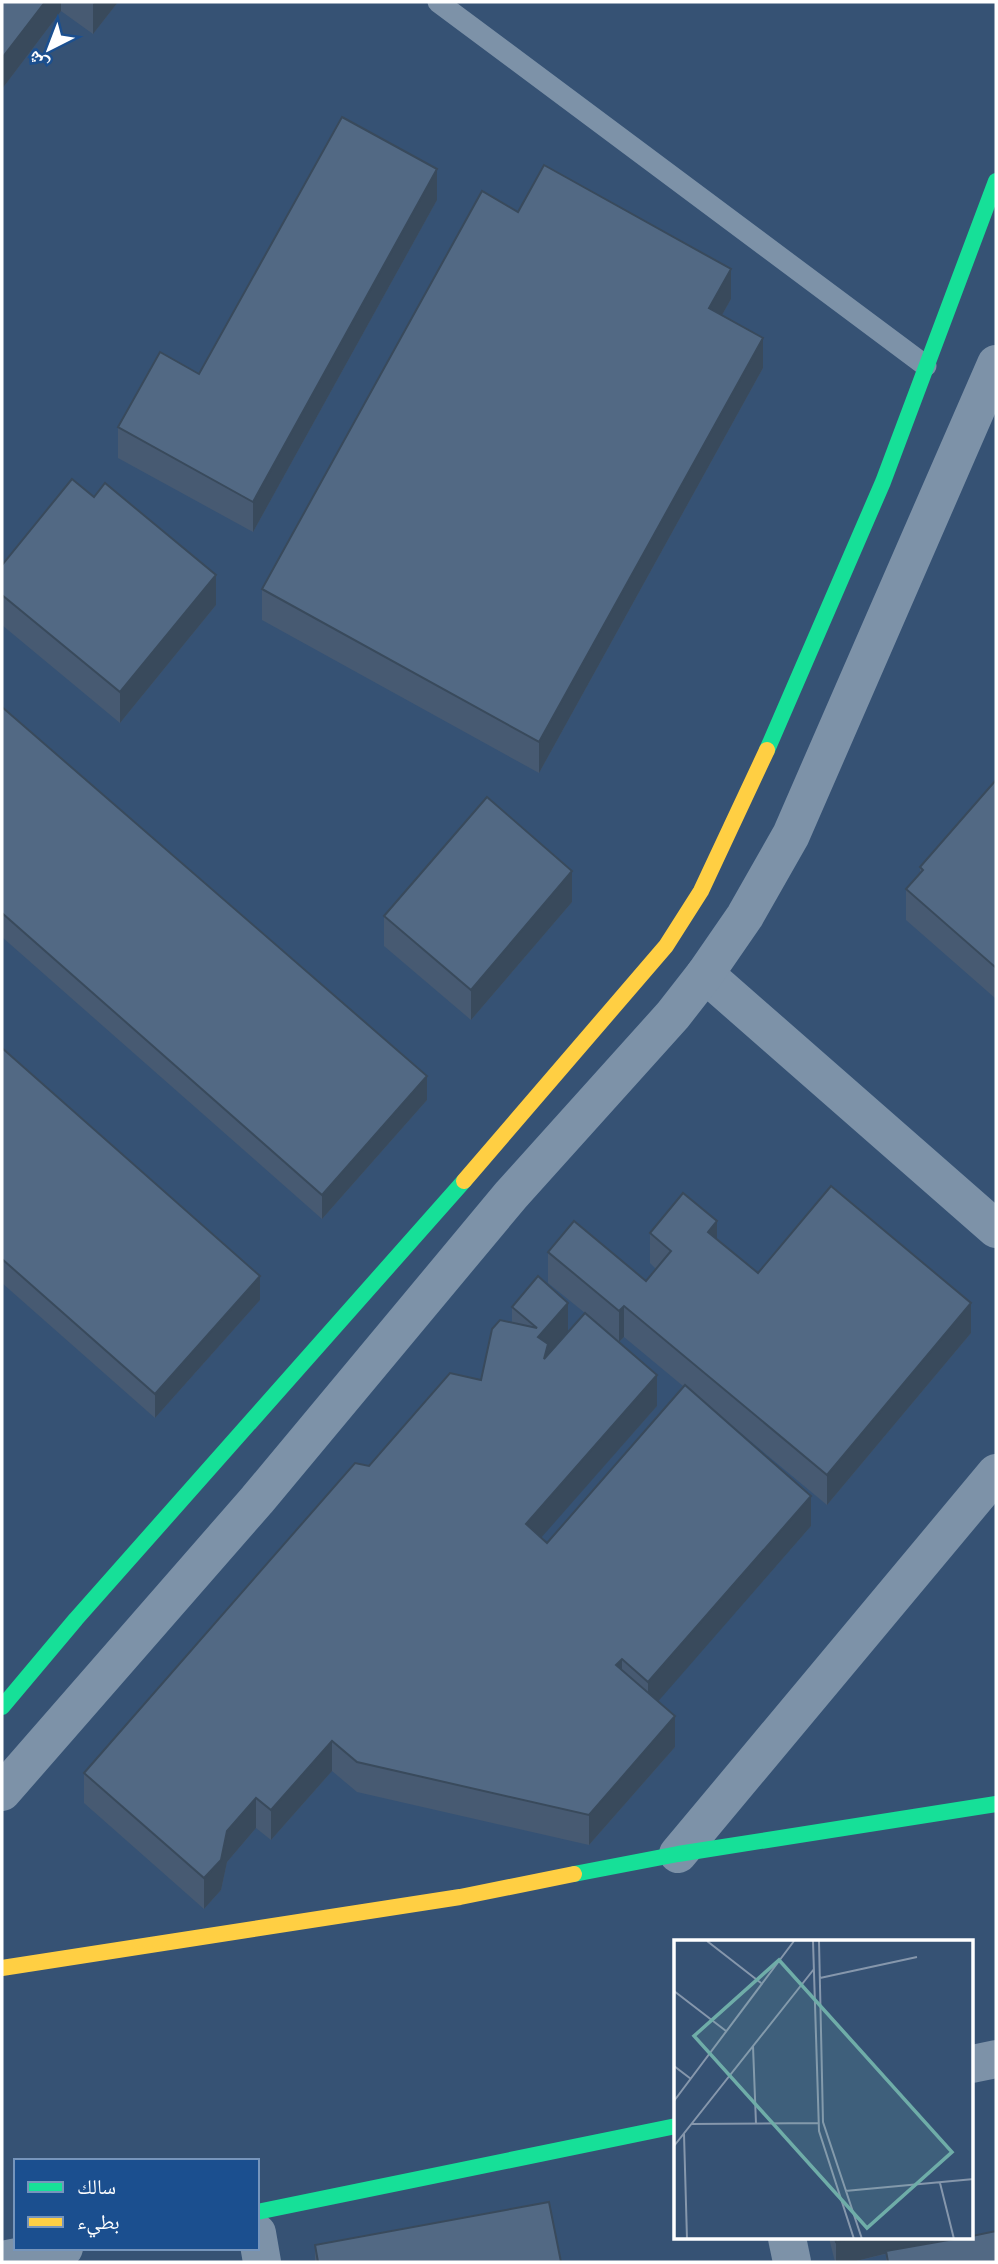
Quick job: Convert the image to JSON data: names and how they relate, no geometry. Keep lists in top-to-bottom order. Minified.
{"legend":["سالك","بطيء"],"north":"bottom left"}
